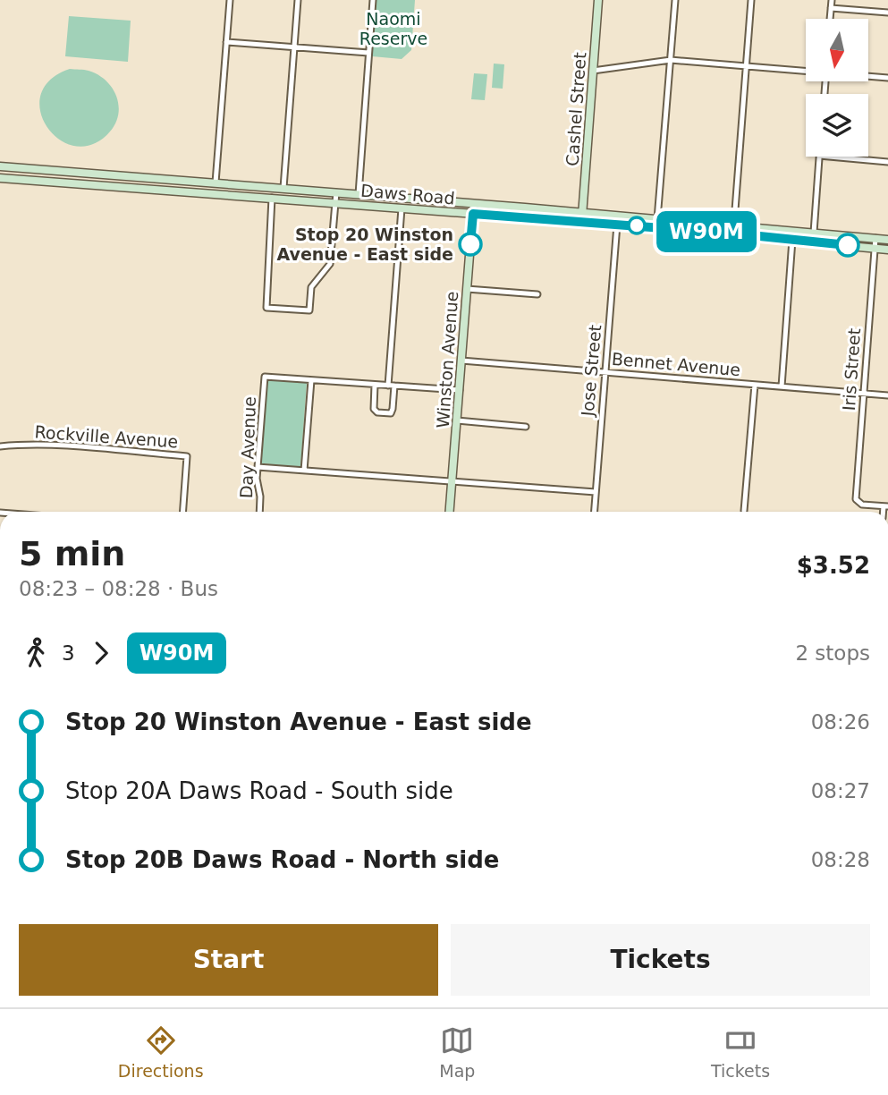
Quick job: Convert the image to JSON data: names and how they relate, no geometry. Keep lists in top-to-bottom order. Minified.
{"streets":{"main road":["Cashel Street","Daws Road","Winston Avenue"],"street":["Bennet Avenue","Iris Street","Jose Street","Rockville Avenue","Day Avenue"]},"crossings":[["Cashel Street","Daws Road"],["Daws Road","Winston Avenue"],["Daws Road","Iris Street"],["Daws Road","Jose Street"],["Winston Avenue","Bennet Avenue"],["Winston Avenue","Day Avenue"],["Bennet Avenue","Iris Street"],["Bennet Avenue","Jose Street"]],"parks":["Naomi Reserve"],"places":["Stop 20 Winston Avenue - East side"],"lines":["bus line W90M"],"north":"bottom","page":{"on_map":"W90M","heading":["5 min","08:23 – 08:28 · Bus","$3.52"],"legs":["3","W90M","2 stops"],"list":[{"name":"Stop 20 Winston Avenue - East side","value":"08:26"},{"name":"Stop 20A Daws Road - South side","value":"08:27"},{"name":"Stop 20B Daws Road - North side","value":"08:28"}],"buttons":["Start","Tickets"],"tabs":["Directions","Map","Tickets"]}}
